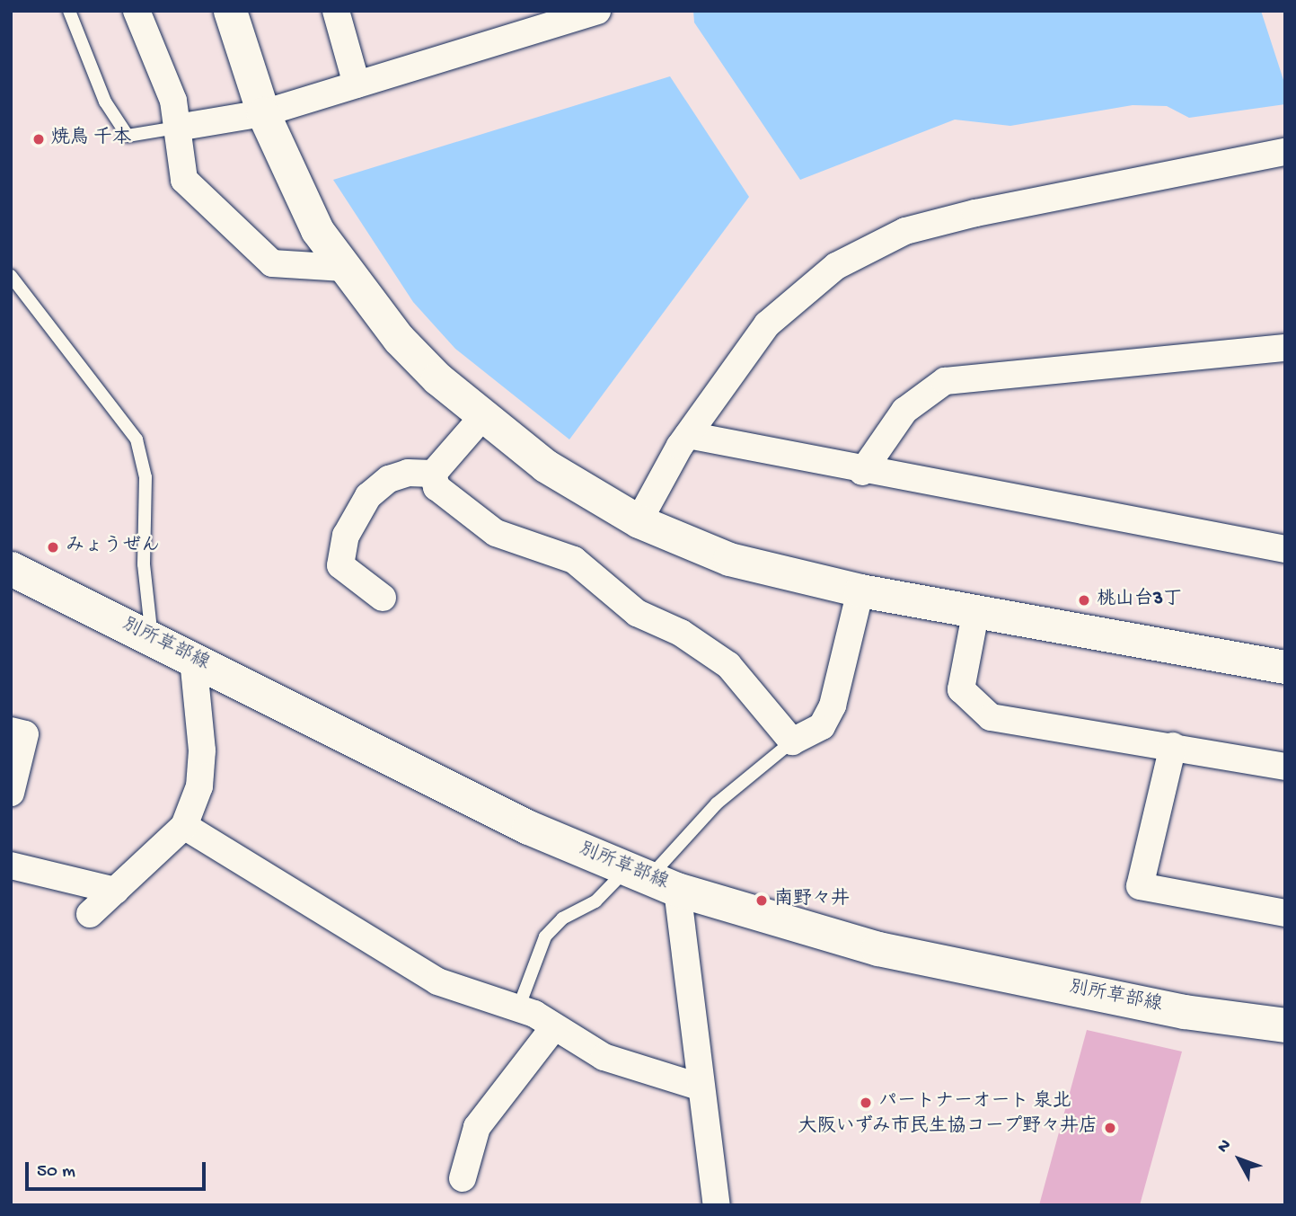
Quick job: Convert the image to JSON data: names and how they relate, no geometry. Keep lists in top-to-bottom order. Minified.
{"streets":{"main road":["別所草部線"]},"places":["焼鳥 千本","みょうぜん","桃山台3丁","南野々井","パートナーオート 泉北","大阪いずみ市民生協コープ野々井店"],"scale_bar":"50 m","north":"top left"}
